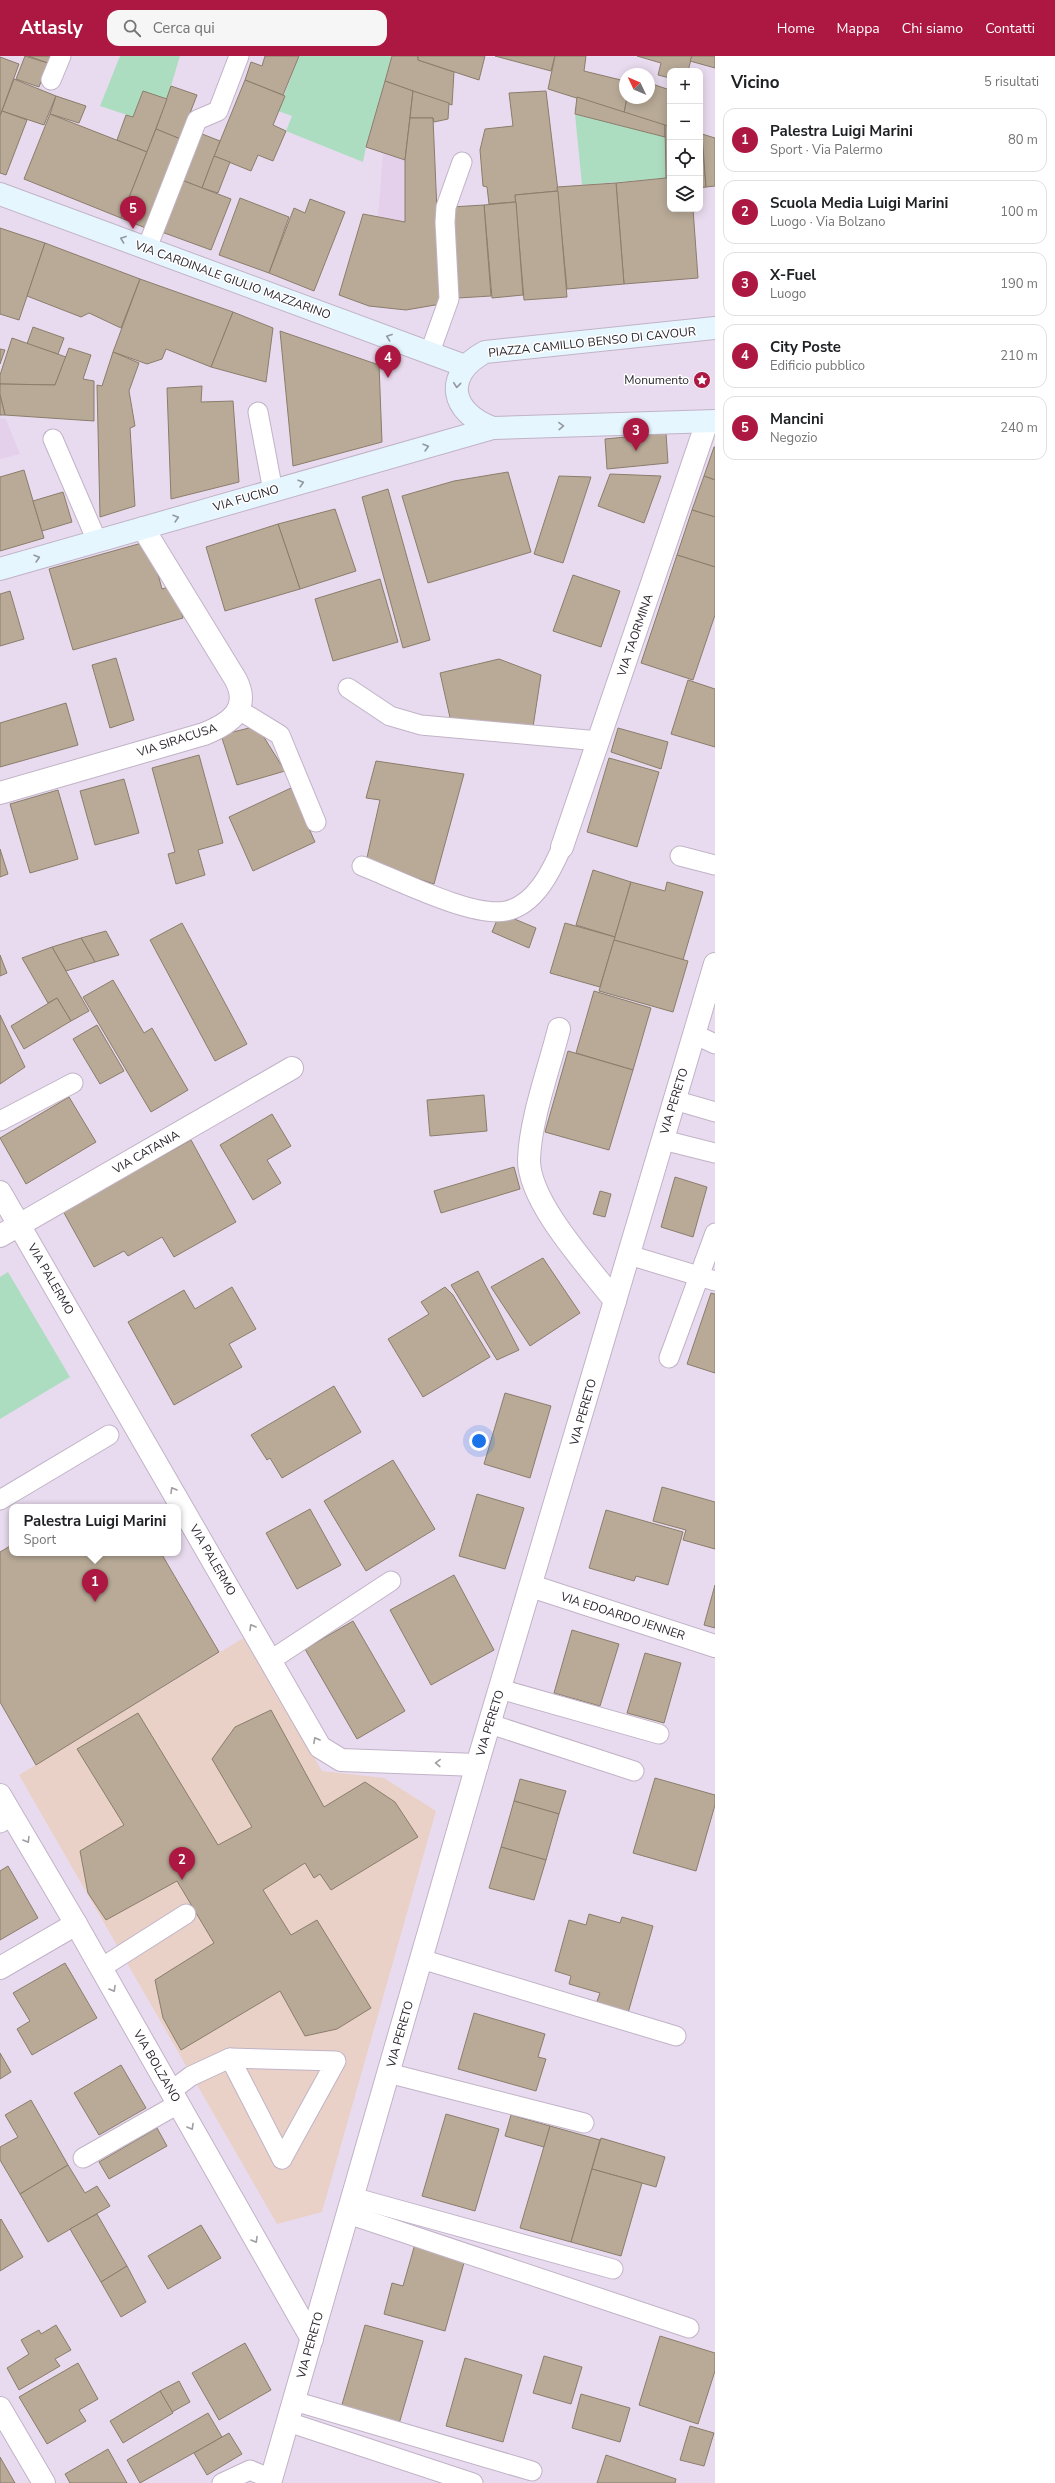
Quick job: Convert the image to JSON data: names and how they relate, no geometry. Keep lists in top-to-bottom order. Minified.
{"streets":{"main road":["VIA CARDINALE GIULIO MAZZARINO","PIAZZA CAMILLO BENSO DI CAVOUR","VIA FUCINO"],"street":["VIA TAORMINA","VIA SIRACUSA","VIA PERETO","VIA CATANIA","VIA PALERMO","VIA EDOARDO JENNER","VIA BOLZANO"]},"crossings":[["VIA CARDINALE GIULIO MAZZARINO","PIAZZA CAMILLO BENSO DI CAVOUR"],["PIAZZA CAMILLO BENSO DI CAVOUR","VIA FUCINO"],["VIA PERETO","VIA PALERMO"],["VIA PERETO","VIA EDOARDO JENNER"],["VIA PERETO","VIA BOLZANO"],["VIA CATANIA","VIA PALERMO"]],"one_way":["VIA CARDINALE GIULIO MAZZARINO","VIA FUCINO","VIA PALERMO","VIA BOLZANO"],"places":{"place":["Monumento"]},"north":"top left","page":{"header":"Atlasly","search":"Cerca qui","nav":["Home","Mappa","Chi siamo","Contatti"],"heading":["Vicino","5 risultati"],"map_buttons":["+","−"],"list":[{"mark":"1","name":"Palestra Luigi Marini","note":"Sport · Via Palermo","value":"80 m"},{"mark":"2","name":"Scuola Media Luigi Marini","note":"Luogo · Via Bolzano","value":"100 m"},{"mark":"3","name":"X-Fuel","note":"Luogo","value":"190 m"},{"mark":"4","name":"City Poste","note":"Edificio pubblico","value":"210 m"},{"mark":"5","name":"Mancini","note":"Negozio","value":"240 m"}],"pins":["5","4","3","1","2"],"popup":["Palestra Luigi Marini","Sport"]}}
